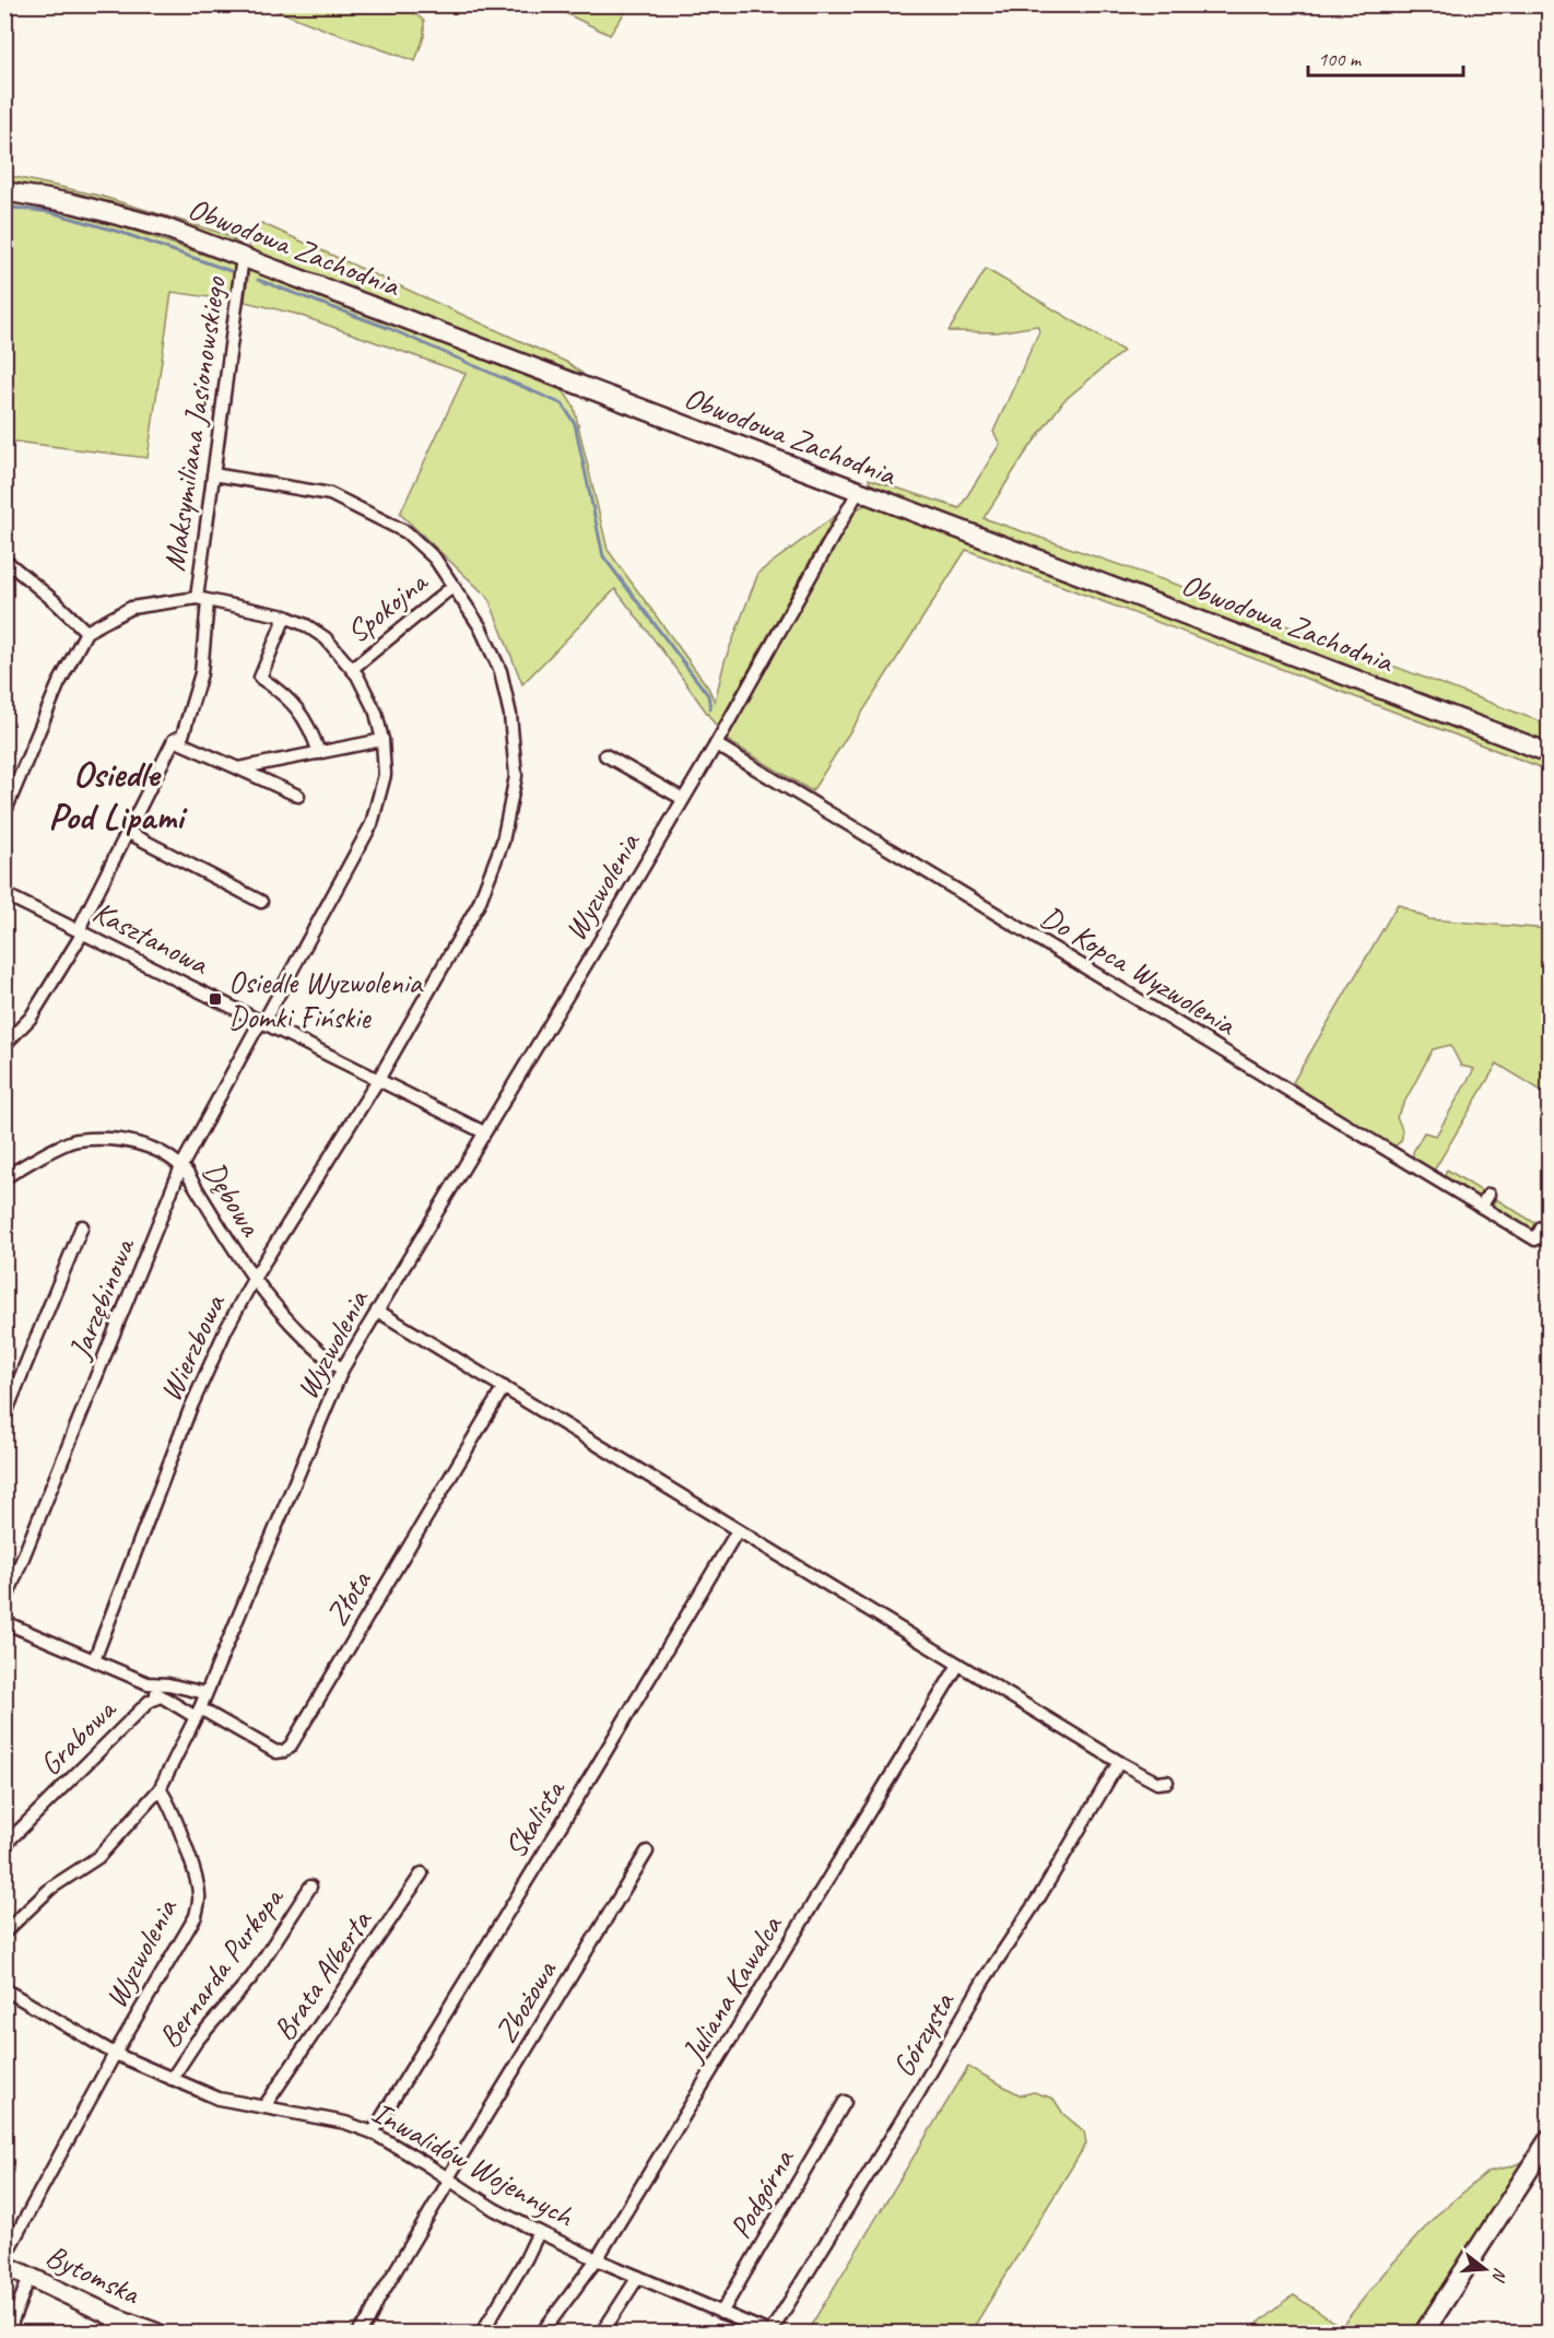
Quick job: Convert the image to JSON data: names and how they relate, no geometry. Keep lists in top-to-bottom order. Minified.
{"streets":{"main road":["Obwodowa Zachodnia","Bytomska"],"street":["Maksymiliana Jasionowskiego","Spokojna","Wyzwolenia","Kasztanowa","Do Kopca Wyzwolenia","Dębowa","Jarzębinowa","Wierzbowa","Złota","Grabowa","Skalista","Bernarda Purkopa","Brata Alberta","Juliana Kawalca","Zbożowa","Górzysta","Inwalidów Wojennych","Podgórna"]},"crossings":[["Obwodowa Zachodnia","Maksymiliana Jasionowskiego"],["Obwodowa Zachodnia","Wyzwolenia"],["Maksymiliana Jasionowskiego","Kasztanowa"],["Maksymiliana Jasionowskiego","Jarzębinowa"],["Maksymiliana Jasionowskiego","Wierzbowa"],["Spokojna","Jarzębinowa"],["Spokojna","Wierzbowa"],["Wyzwolenia","Kasztanowa"],["Wyzwolenia","Do Kopca Wyzwolenia"],["Wyzwolenia","Dębowa"],["Wyzwolenia","Złota"],["Wyzwolenia","Inwalidów Wojennych"],["Kasztanowa","Jarzębinowa"],["Kasztanowa","Wierzbowa"],["Dębowa","Jarzębinowa"],["Dębowa","Wierzbowa"],["Skalista","Inwalidów Wojennych"],["Bernarda Purkopa","Inwalidów Wojennych"],["Brata Alberta","Inwalidów Wojennych"],["Juliana Kawalca","Inwalidów Wojennych"],["Zbożowa","Inwalidów Wojennych"],["Górzysta","Inwalidów Wojennych"],["Inwalidów Wojennych","Podgórna"]],"districts":["Osiedle Pod Lipami"],"places":{"transit":["Osiedle Wyzwolenia Domki Fińskie"]},"scale_bar":"100 m","north":"right"}
